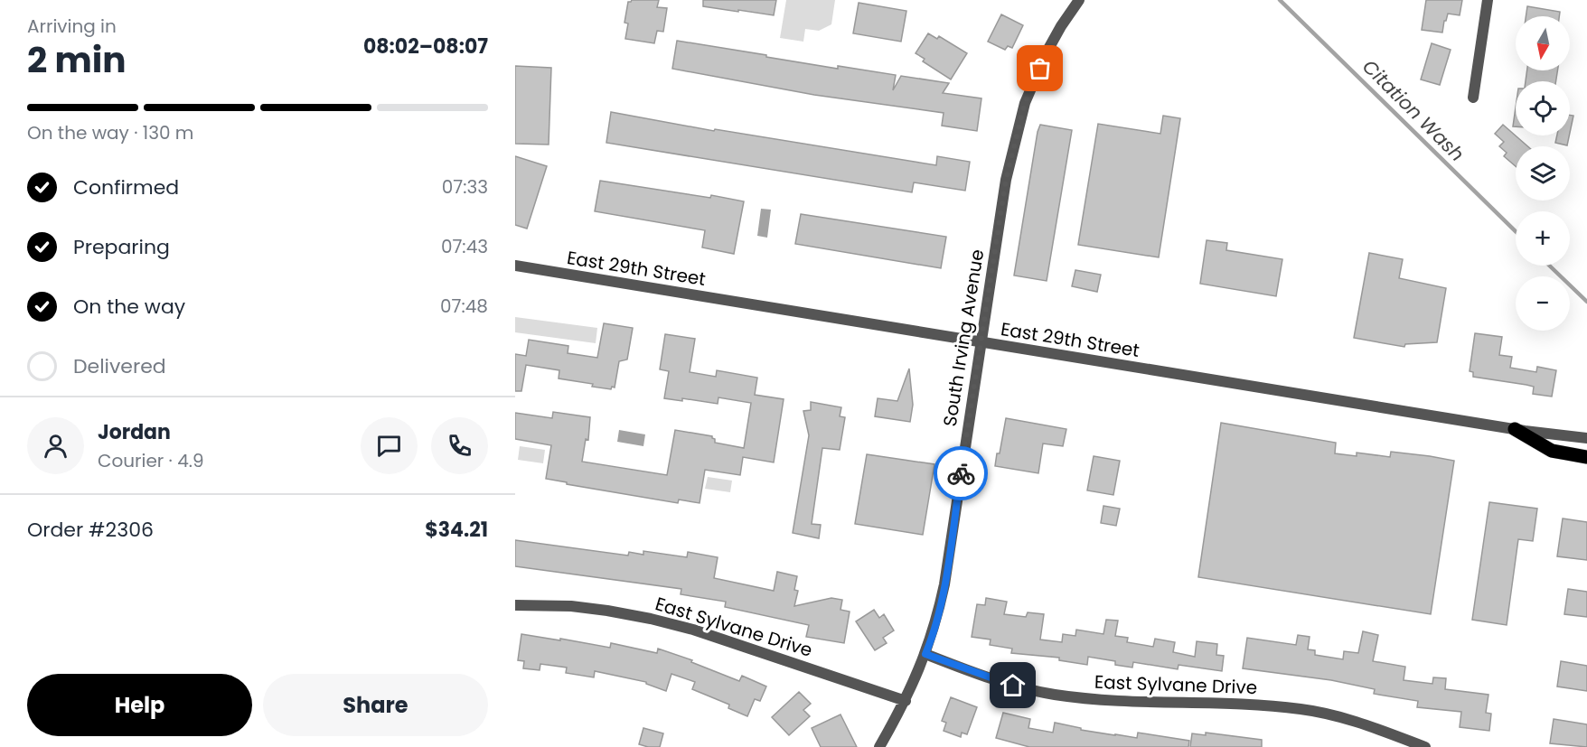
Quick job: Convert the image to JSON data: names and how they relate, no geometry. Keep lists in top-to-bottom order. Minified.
{"streets":{"street":["East 29th Street","South Irving Avenue","East Sylvane Drive"]},"crossings":[["East 29th Street","South Irving Avenue"],["South Irving Avenue","East Sylvane Drive"]],"water":["Citation Wash"],"north":"bottom","page":{"heading":["2 min","Arriving in","08:02–08:07"],"panel":["Jordan","Courier · 4.9","Order #2306","$34.21"],"map_buttons":["+","−"],"bar":"On the way · 130 m","list":[["Confirmed","07:33"],["Preparing","07:43"],["On the way","07:48"],"Delivered"],"buttons":["Help","Share"]}}
